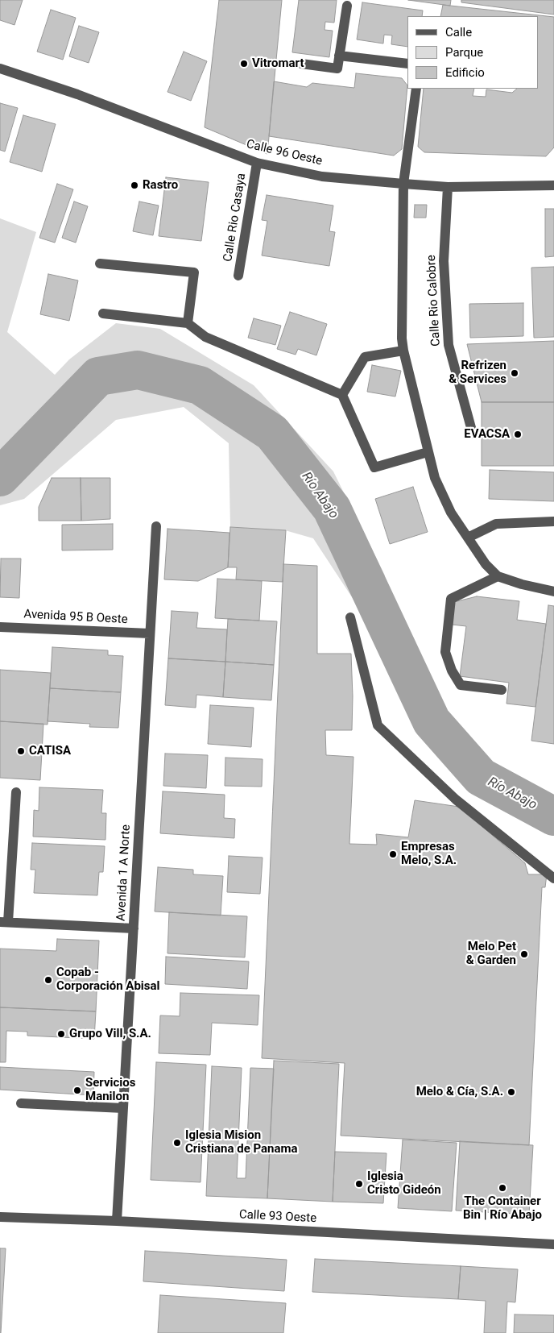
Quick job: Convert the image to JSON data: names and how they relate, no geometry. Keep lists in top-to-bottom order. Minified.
{"streets":{"street":["Calle 96 Oeste","Calle Rio Casaya","Calle Rio Calobre","Avenida 95 B Oeste","Avenida 1 A Norte","Calle 93 Oeste"]},"crossings":[["Calle 96 Oeste","Calle Rio Casaya"],["Calle 96 Oeste","Calle Rio Calobre"],["Avenida 95 B Oeste","Avenida 1 A Norte"],["Avenida 1 A Norte","Calle 93 Oeste"]],"water":["Río Abajo"],"places":["Vitromart","Rastro","Refrizen & Services","EVACSA","CATISA","Empresas Melo, S.A.","Melo Pet & Garden","Copab - Corporación Abisal","Grupo Vill, S.A.","Servicios Manilon","Melo & Cía, S.A.","Iglesia Mision Cristiana de Panama","Iglesia Cristo Gideón","The Container Bin | Río Abajo"],"legend":["Calle","Parque","Edificio"]}
